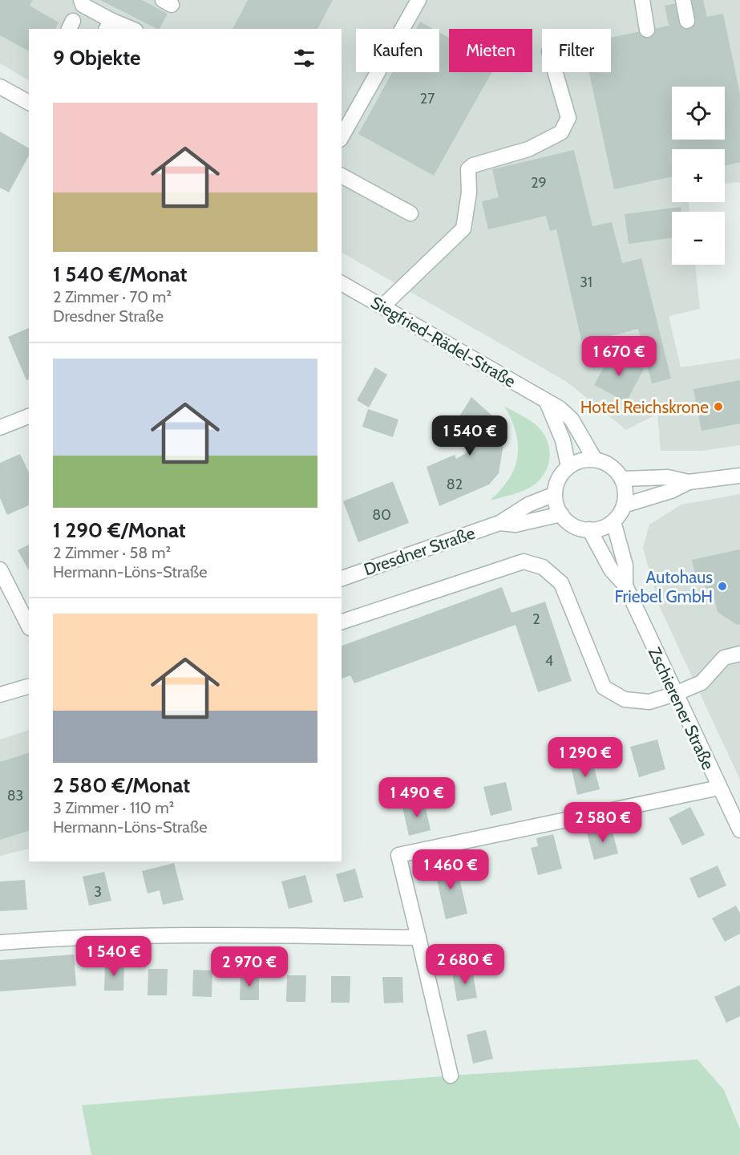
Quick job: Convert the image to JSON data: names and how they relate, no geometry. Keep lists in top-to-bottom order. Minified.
{"streets":{"street":["Siegfried-Rädel-Straße","Dresdner Straße","Zschierener Straße"]},"crossings":[["Siegfried-Rädel-Straße","Dresdner Straße"],["Siegfried-Rädel-Straße","Zschierener Straße"],["Dresdner Straße","Zschierener Straße"]],"places":["Hotel Reichskrone","Autohaus Friebel GmbH"],"house_numbers":["27","29","31","82","80","2","4","83","3"],"page":{"chip":["Kaufen","Mieten","Filter"],"heading":"9 Objekte","map_buttons":["+","−"],"list":[{"name":"1 540 €/Monat","note":"2 Zimmer · 70 m² · Dresdner Straße"},{"name":"1 290 €/Monat","note":"2 Zimmer · 58 m² · Hermann-Löns-Straße"},{"name":"2 580 €/Monat","note":"3 Zimmer · 110 m² · Hermann-Löns-Straße"}],"price":["1 670 €","1 540 €","1 290 €","1 490 €","2 580 €","1 460 €","1 540 €","2 680 €","2 970 €"]}}
